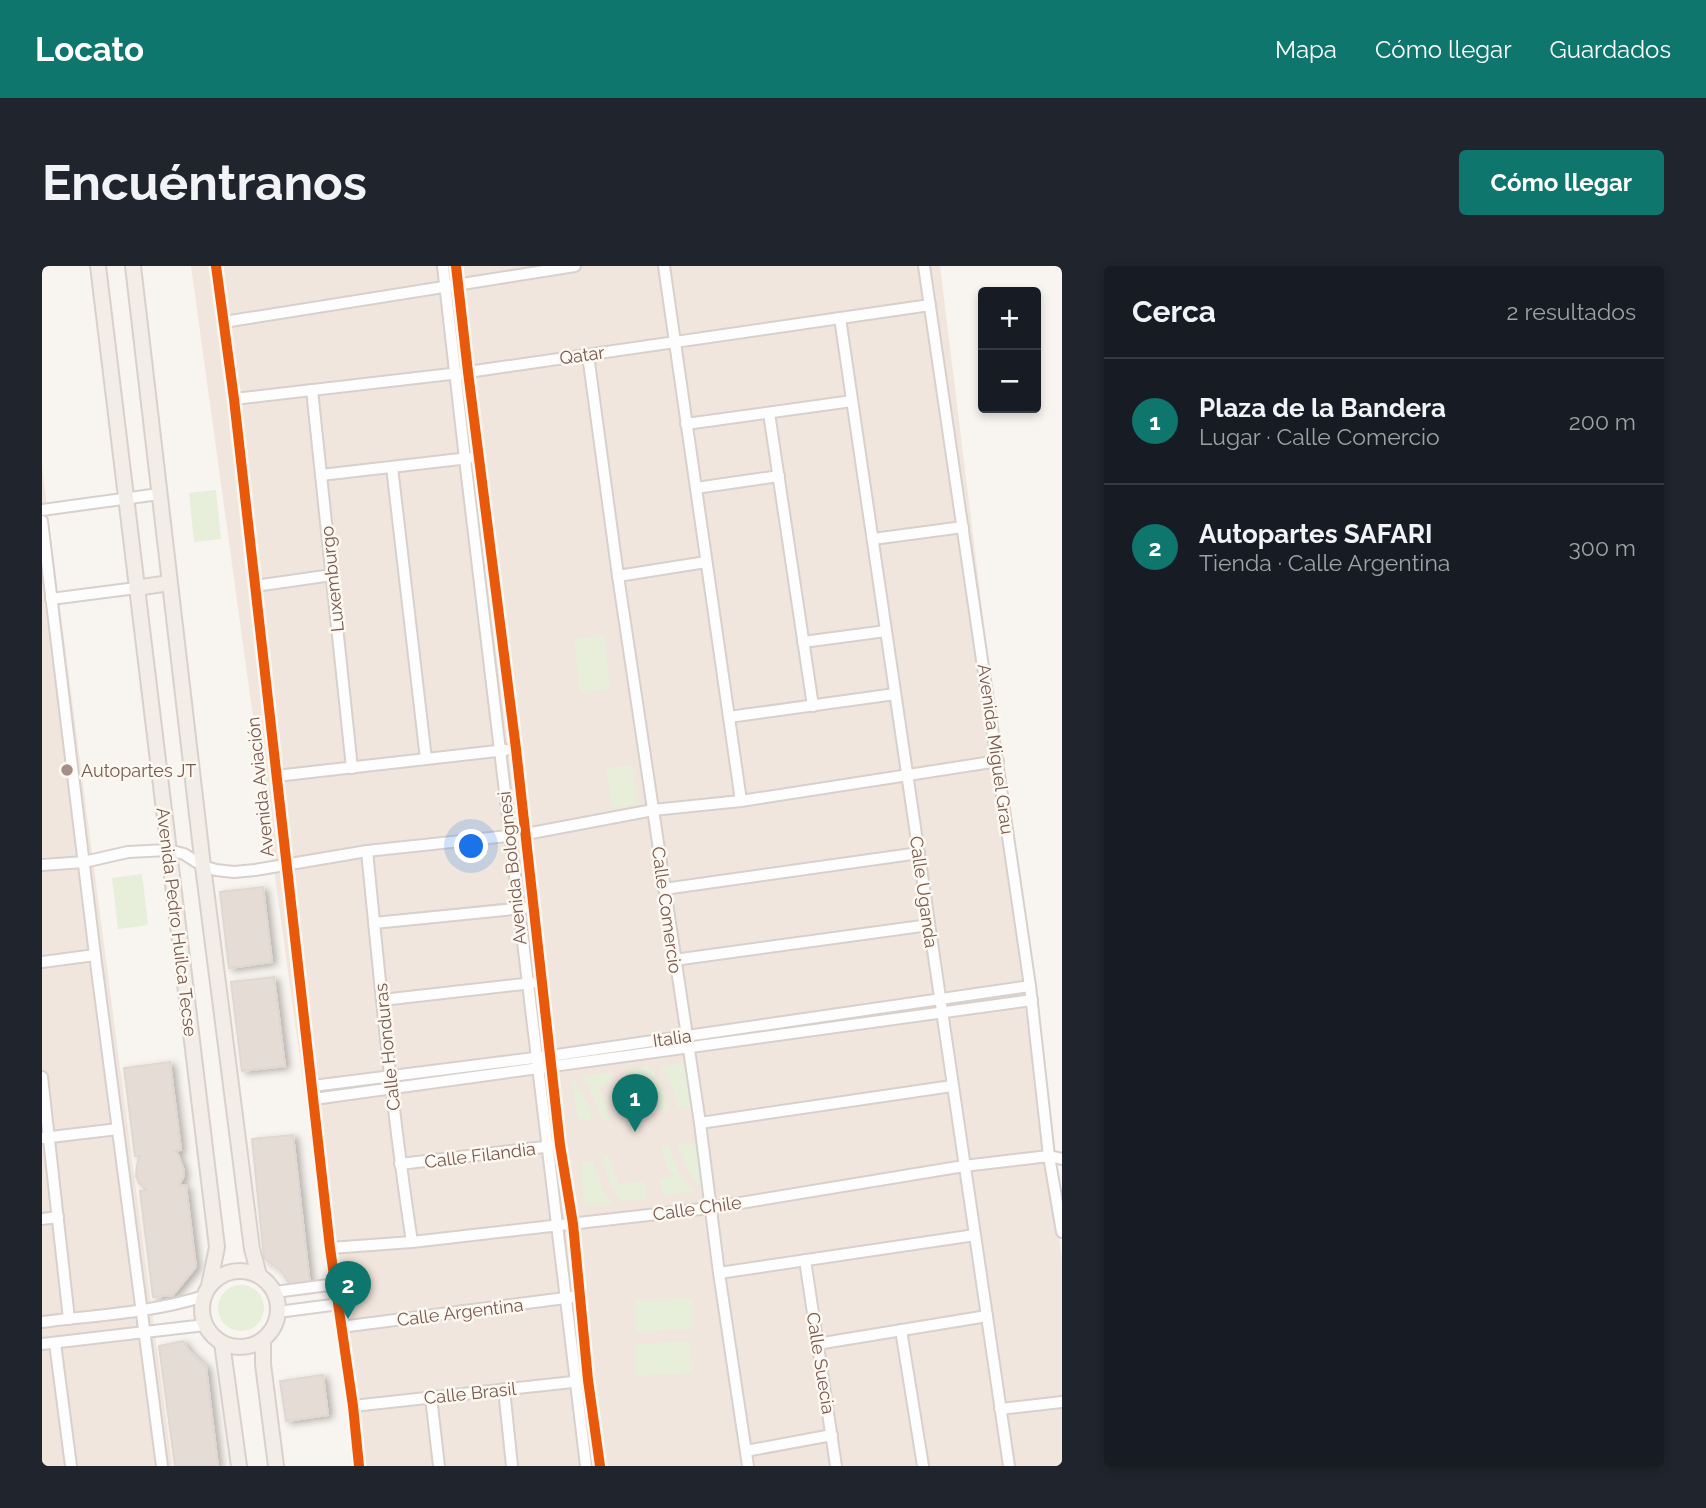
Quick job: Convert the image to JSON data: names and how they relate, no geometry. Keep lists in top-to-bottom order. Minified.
{"streets":{"main road":["Avenida Pedro Huilca Tecse"],"street":["Qatar","Luxemburgo","Avenida Miguel Grau","Avenida Aviación","Avenida Bolognesi","Calle Uganda","Calle Comercio","Italia","Calle Honduras","Calle Filandia","Calle Chile","Calle Argentina","Calle Suecia","Calle Brasil"]},"crossings":[["Qatar","Luxemburgo"],["Qatar","Avenida Miguel Grau"],["Qatar","Avenida Aviación"],["Qatar","Avenida Bolognesi"],["Qatar","Calle Uganda"],["Qatar","Calle Comercio"],["Avenida Miguel Grau","Italia"],["Avenida Miguel Grau","Calle Chile"],["Avenida Aviación","Italia"],["Avenida Aviación","Calle Chile"],["Avenida Aviación","Calle Argentina"],["Avenida Aviación","Calle Brasil"],["Avenida Bolognesi","Italia"],["Avenida Bolognesi","Calle Filandia"],["Avenida Bolognesi","Calle Chile"],["Avenida Bolognesi","Calle Argentina"],["Avenida Bolognesi","Calle Brasil"],["Calle Uganda","Italia"],["Calle Uganda","Calle Chile"],["Calle Comercio","Italia"],["Calle Comercio","Calle Chile"],["Italia","Calle Honduras"],["Calle Honduras","Calle Filandia"],["Calle Honduras","Calle Chile"]],"places":["Autopartes JT"],"page":{"header":"Locato","nav":["Mapa","Cómo llegar","Guardados"],"buttons":"Cómo llegar","title":"Encuéntranos","heading":["Cerca","2 resultados"],"map_buttons":["+","−"],"list":[{"mark":"1","name":"Plaza de la Bandera","note":"Lugar · Calle Comercio","value":"200 m"},{"mark":"2","name":"Autopartes SAFARI","note":"Tienda · Calle Argentina","value":"300 m"}],"pins":["1","2"]}}
